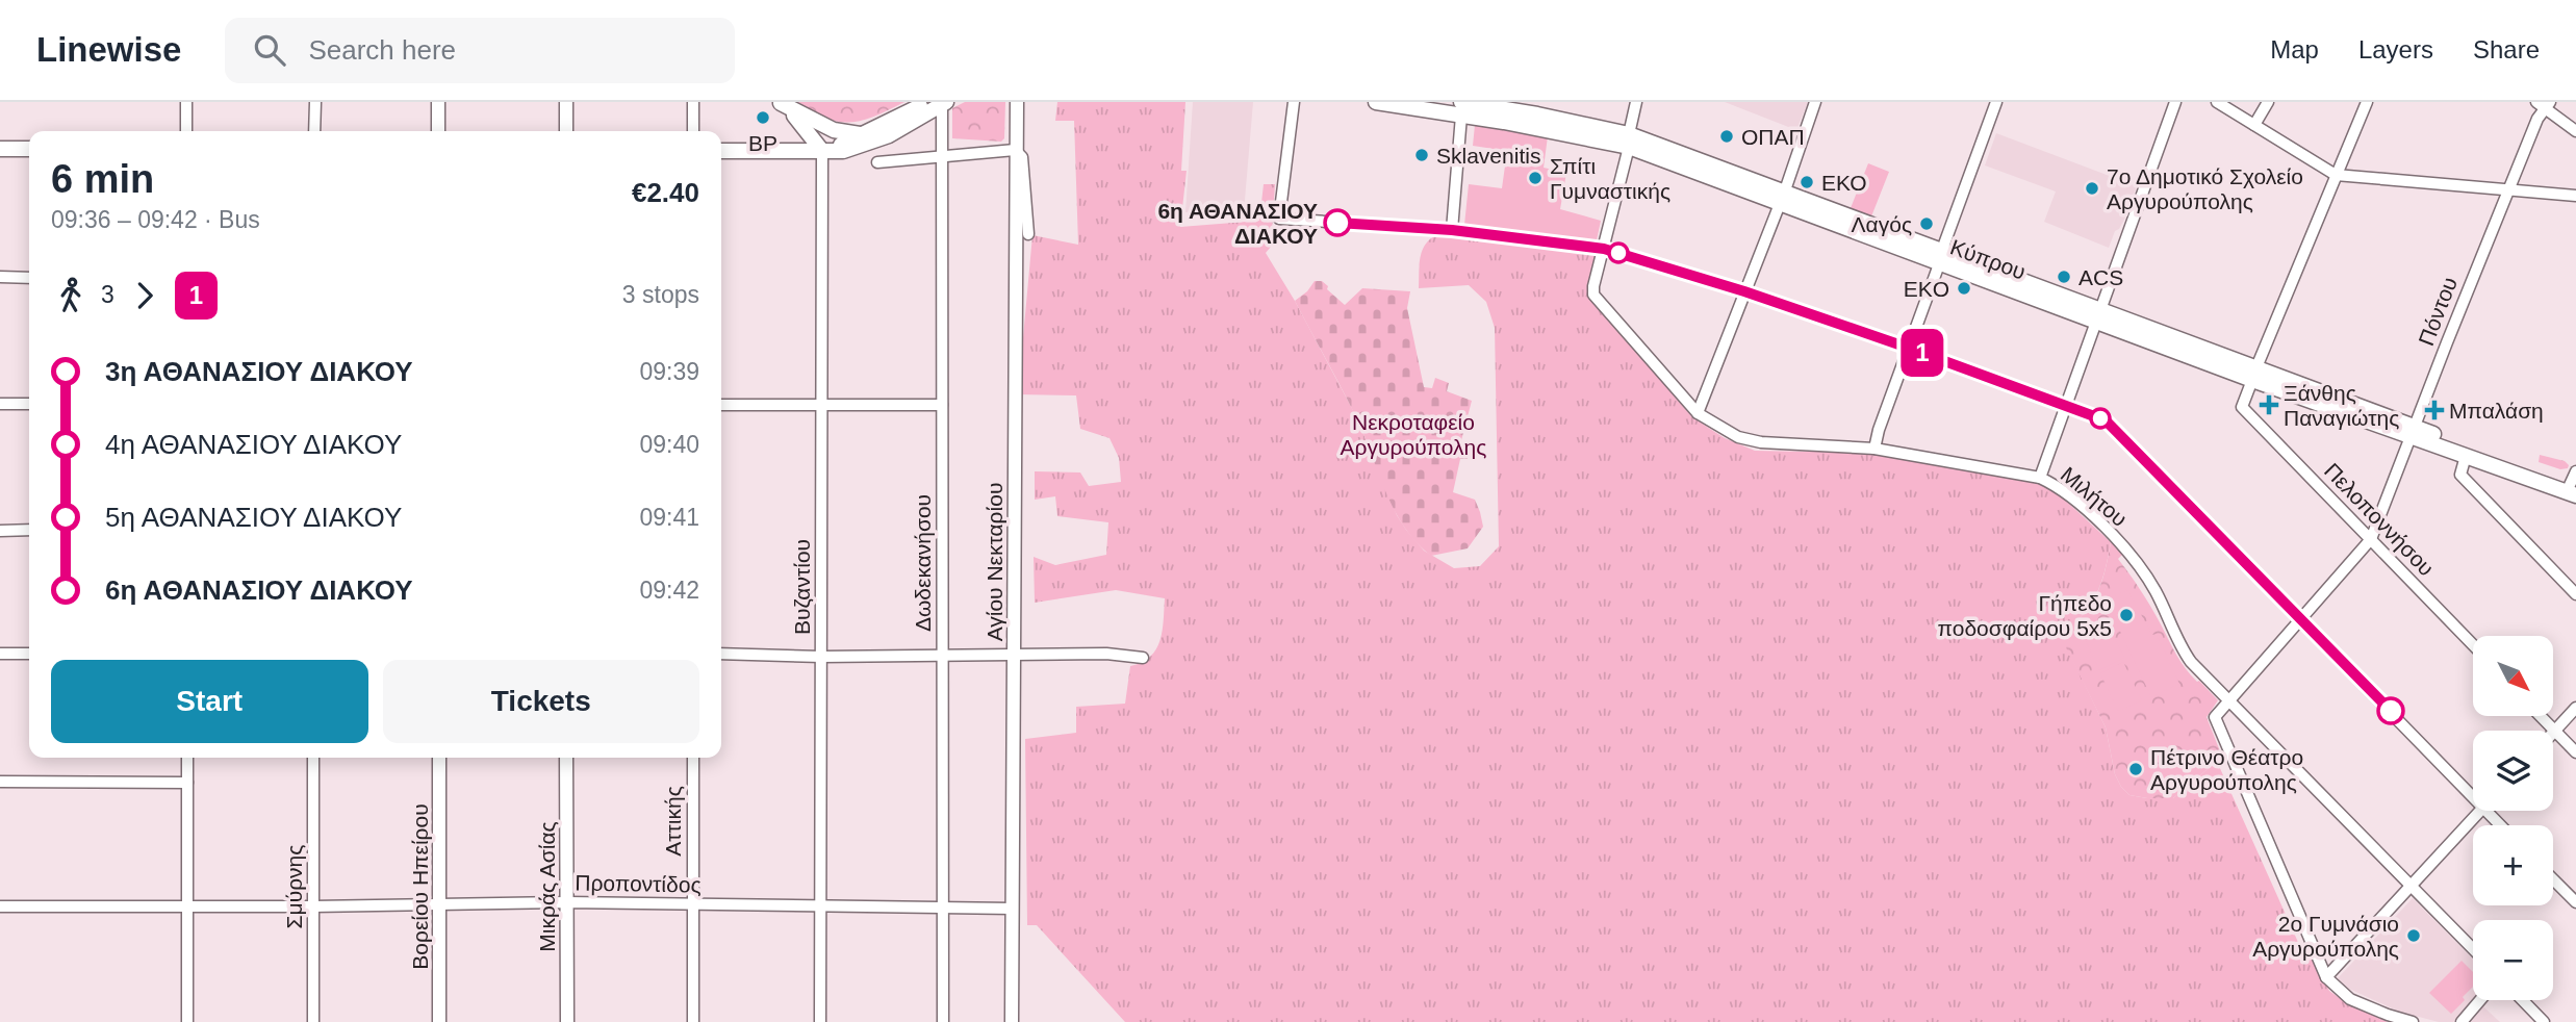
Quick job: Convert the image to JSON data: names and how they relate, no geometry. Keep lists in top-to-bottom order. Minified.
{"streets":{"main road":["Κύπρου"],"street":["Πόντου","Μιλήτου","Πελοποννήσου","Αγίου Νεκταρίου","Δωδεκανήσου","Βυζαντίου","Αττικής","Προποντίδος","Σμύρνης","Βορείου Ηπείρου","Μικράς Ασίας"]},"crossings":[["Κύπρου","Πόντου"],["Κύπρου","Πελοποννήσου"],["Πόντου","Πελοποννήσου"],["Αγίου Νεκταρίου","Προποντίδος"],["Δωδεκανήσου","Προποντίδος"],["Βυζαντίου","Προποντίδος"],["Αττικής","Προποντίδος"],["Προποντίδος","Σμύρνης"],["Προποντίδος","Βορείου Ηπείρου"],["Προποντίδος","Μικράς Ασίας"]],"parks":["Νεκροταφείο Αργυρούπολης"],"places":{"other":["BP","ΟΠΑΠ","Sklavenitis","Σπίτι Γυμναστικής","ΕΚΟ","7ο Δημοτικό Σχολείο Αργυρούπολης","6η ΑΘΑΝΑΣΙΟΥ ΔΙΑΚΟΥ","Λαγός","ACS","EKO","Γήπεδο ποδοσφαίρου 5x5","Πέτρινο Θέατρο Αργυρούπολης","2ο Γυμνάσιο Αργυρούπολης"],"health":["Ξάνθης Παναγιώτης","Μπαλάση"]},"lines":["bus line 1"],"north":"bottom right","page":{"header":"Linewise","search":"Search here","nav":["Map","Layers","Share"],"on_map":"1","heading":["6 min","09:36 – 09:42 · Bus","€2.40"],"legs":["3","1","3 stops"],"list":[{"name":"3η ΑΘΑΝΑΣΙΟΥ ΔΙΑΚΟΥ","value":"09:39"},{"name":"4η ΑΘΑΝΑΣΙΟΥ ΔΙΑΚΟΥ","value":"09:40"},{"name":"5η ΑΘΑΝΑΣΙΟΥ ΔΙΑΚΟΥ","value":"09:41"},{"name":"6η ΑΘΑΝΑΣΙΟΥ ΔΙΑΚΟΥ","value":"09:42"}],"map_buttons":["+","−"],"buttons":["Start","Tickets"]}}
